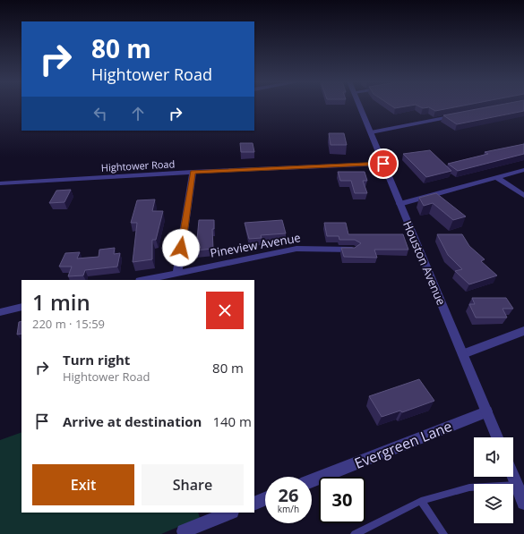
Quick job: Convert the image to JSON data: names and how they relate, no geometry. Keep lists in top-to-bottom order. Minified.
{"streets":{"street":["Hightower Road","Pineview Avenue","Houston Avenue","Evergreen Lane"]},"crossings":[["Hightower Road","Houston Avenue"],["Houston Avenue","Evergreen Lane"]],"page":{"turn":["80 m","Hightower Road"],"heading":["1 min","220 m · 15:59"],"list":[{"name":"Turn right","note":"Hightower Road","value":"80 m"},{"name":"Arrive at destination","value":"140 m"}],"buttons":["Exit","Share"],"speed":"26 km/h","limit":"30"}}
